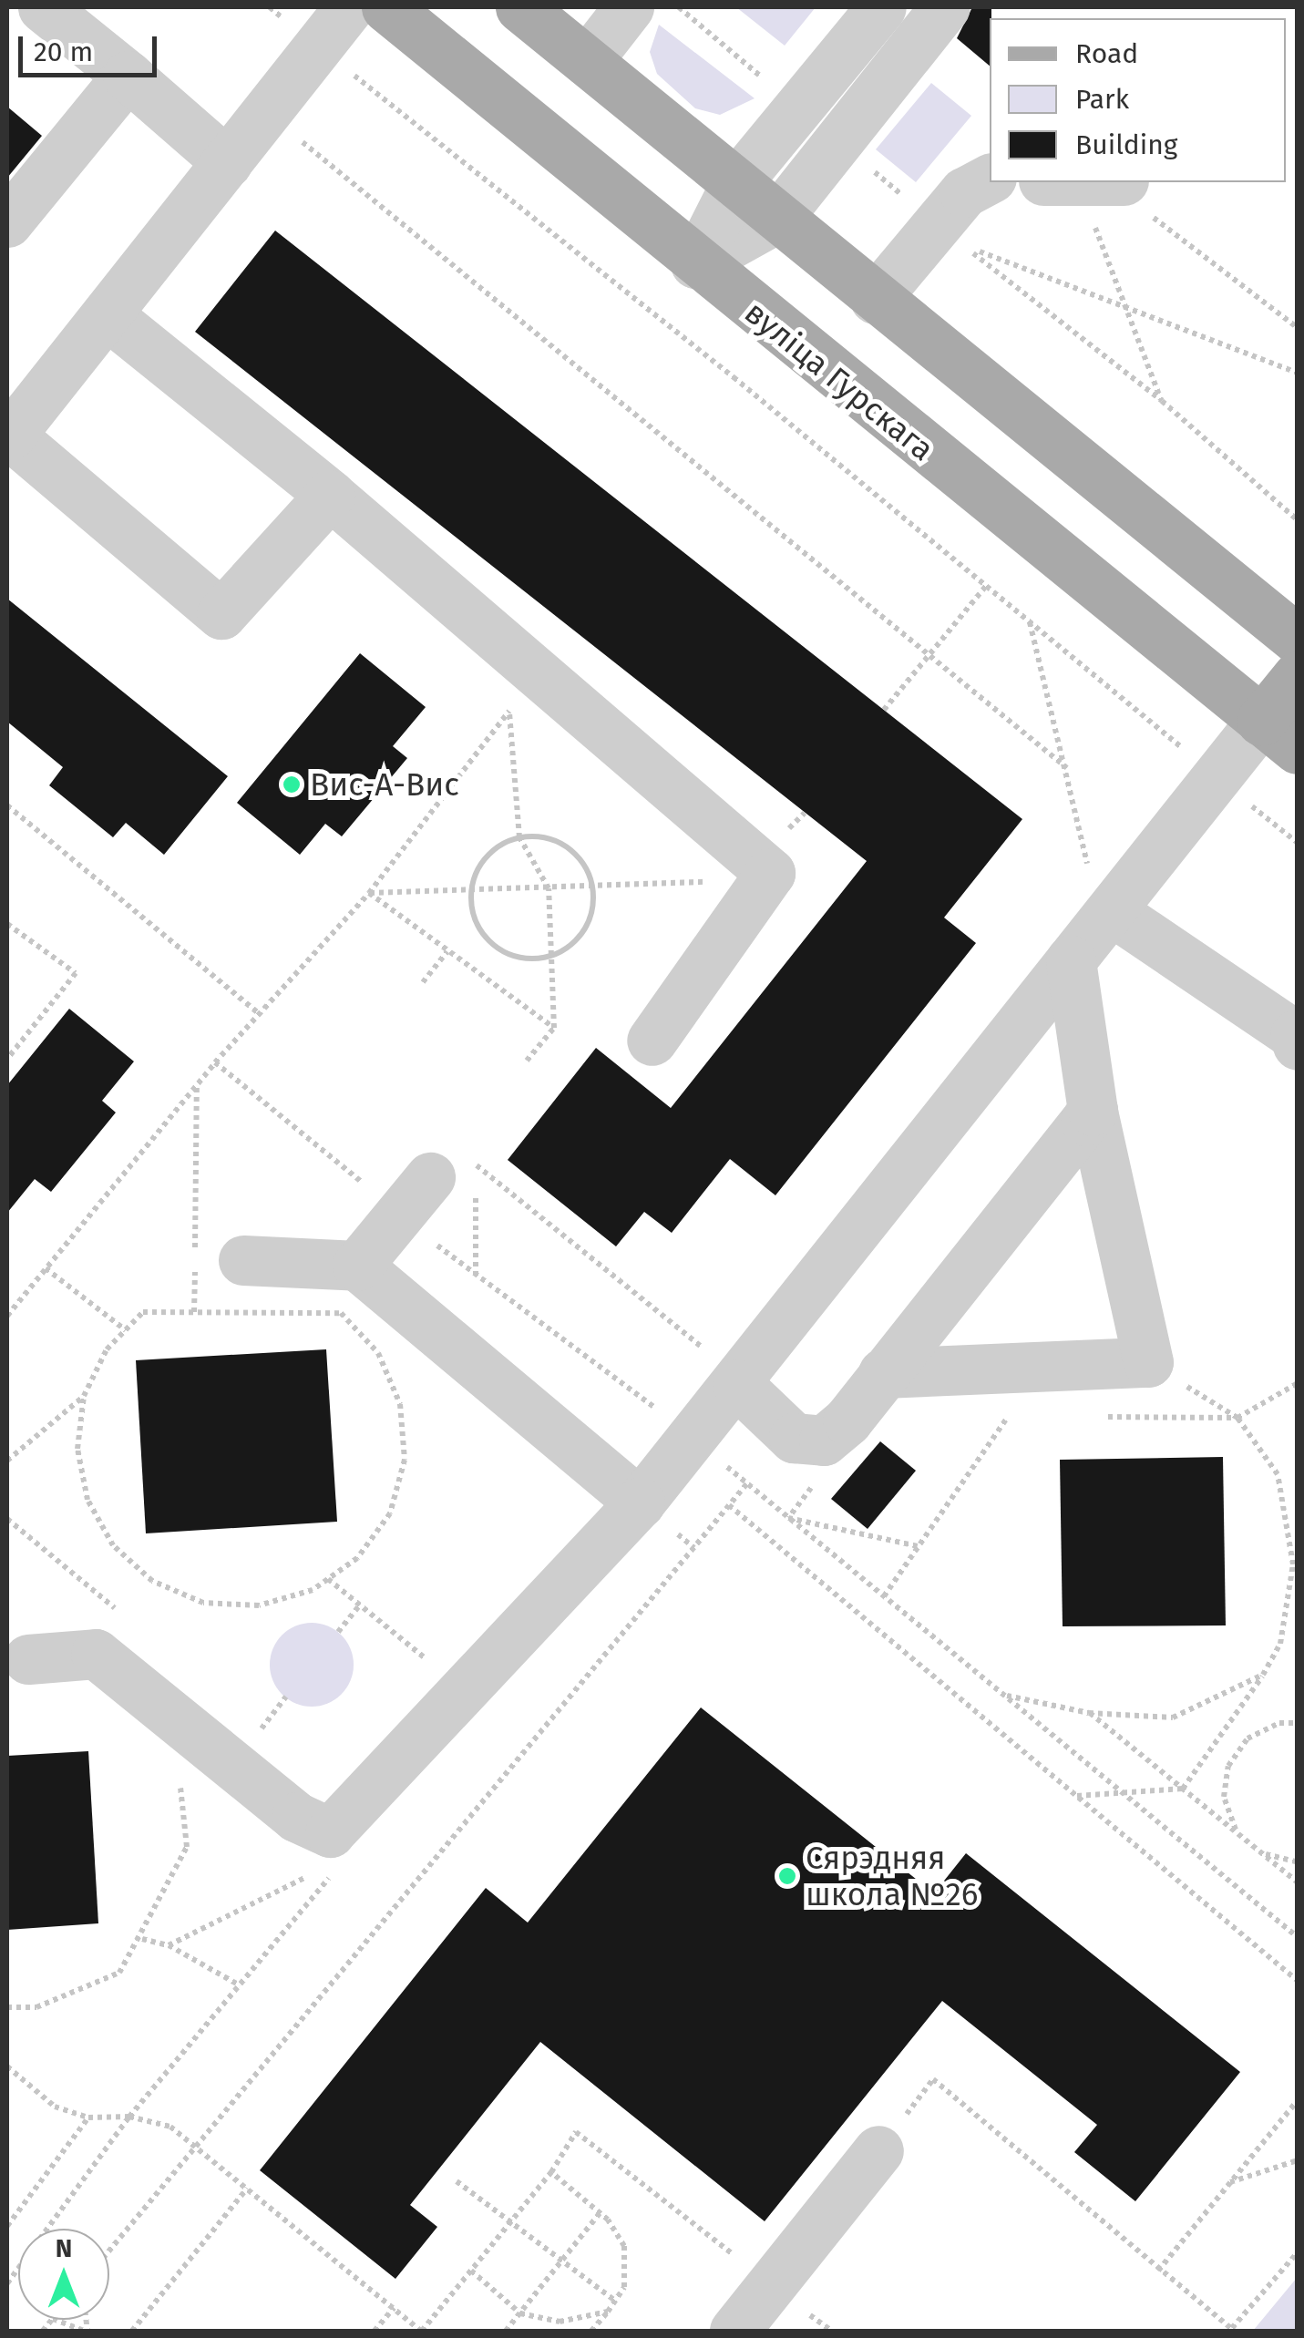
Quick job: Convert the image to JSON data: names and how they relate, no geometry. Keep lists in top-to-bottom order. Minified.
{"streets":{"main road":["вуліца Гурскага"]},"places":["Вис-А-Вис","Сярэдняя школа №26"],"legend":["Road","Park","Building"],"scale_bar":"20 m","north":"top"}
